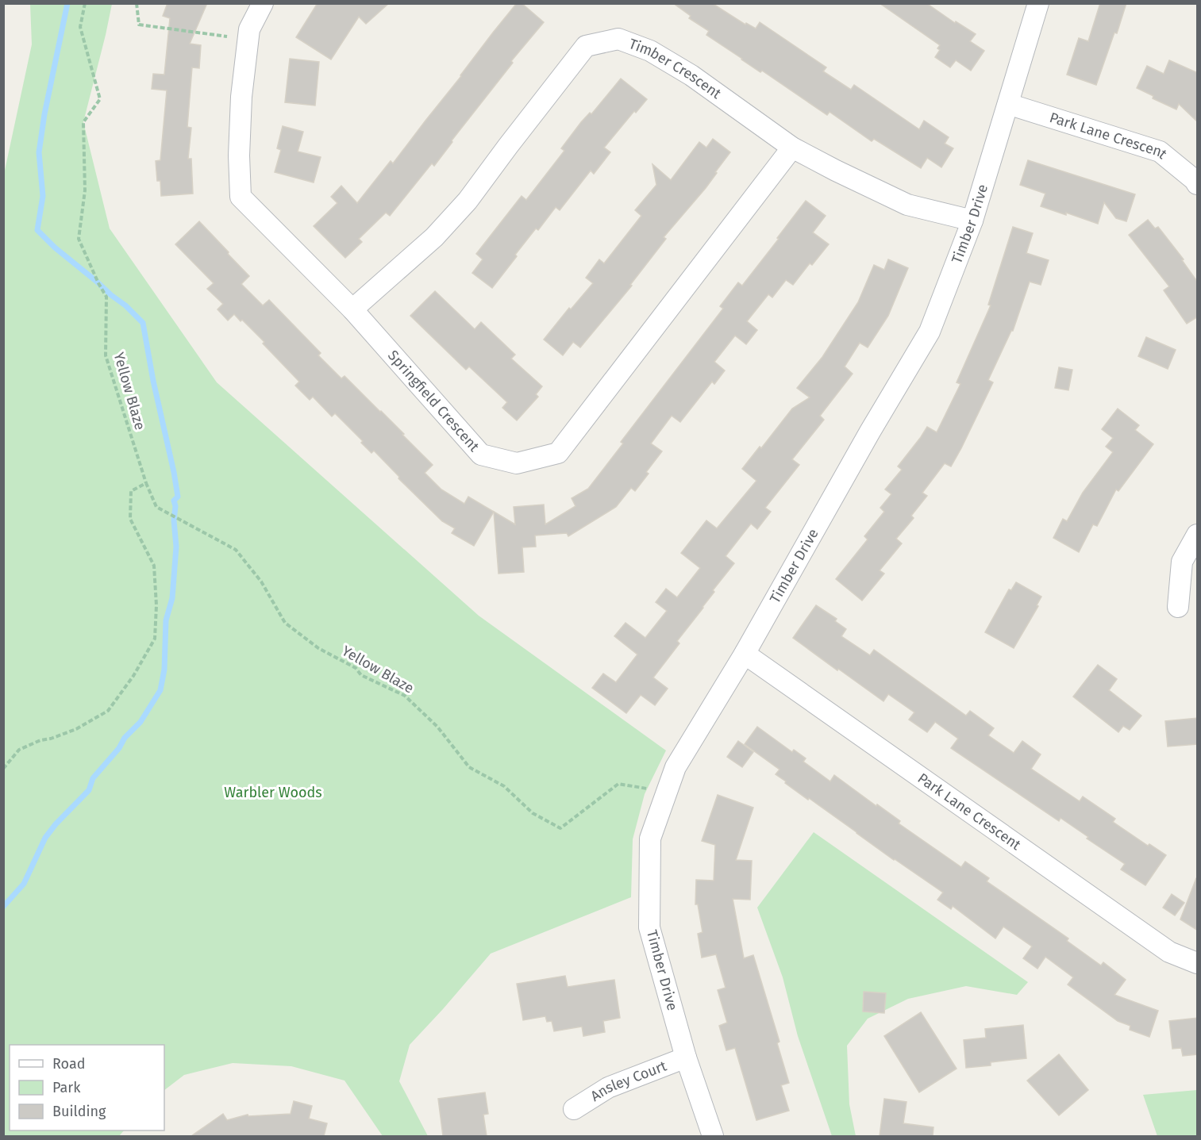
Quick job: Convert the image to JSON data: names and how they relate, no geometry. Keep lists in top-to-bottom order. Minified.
{"streets":{"street":["Timber Crescent","Park Lane Crescent","Timber Drive","Springfield Crescent","Ansley Court"],"path":["Yellow Blaze"]},"crossings":[["Timber Crescent","Timber Drive"],["Timber Crescent","Springfield Crescent"],["Park Lane Crescent","Timber Drive"],["Timber Drive","Yellow Blaze"],["Timber Drive","Ansley Court"]],"parks":["Warbler Woods"],"legend":["Road","Park","Building"]}
